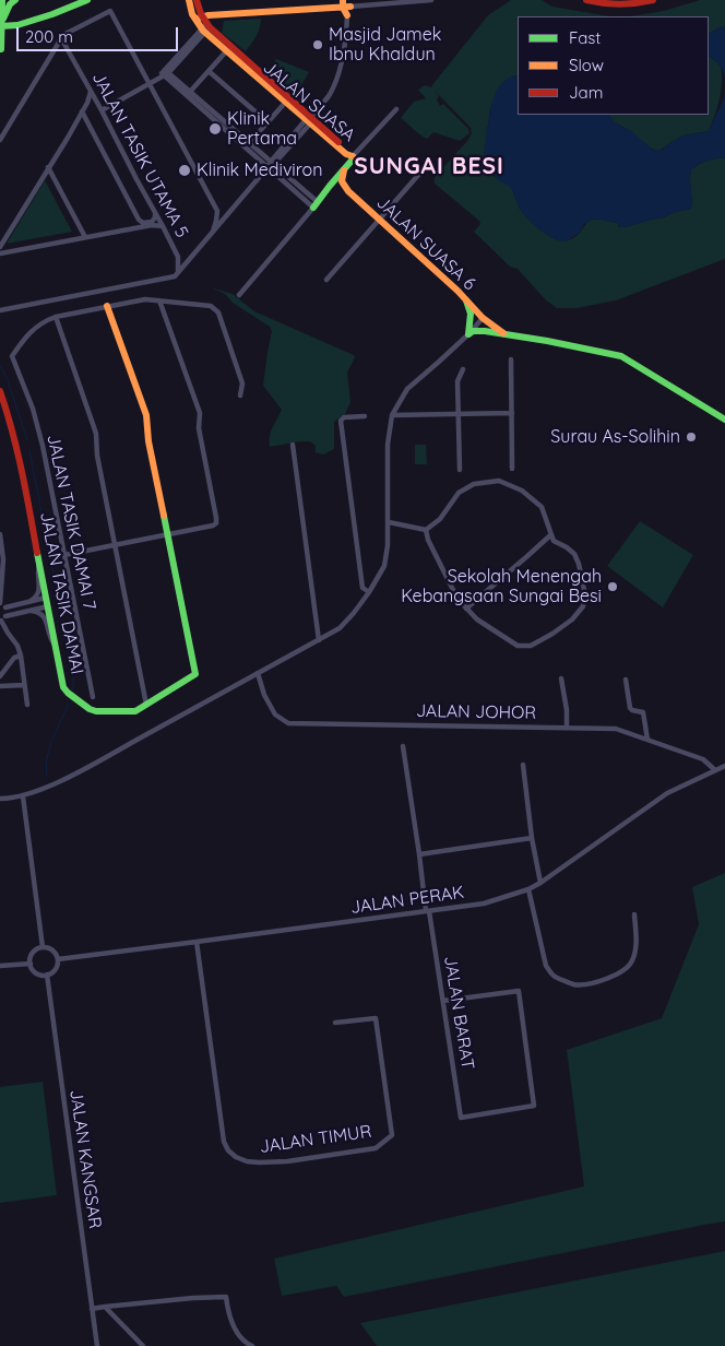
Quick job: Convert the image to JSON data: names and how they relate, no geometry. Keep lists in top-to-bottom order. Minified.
{"streets":{"main road":["JALAN SUASA","JALAN SUASA 6","JALAN TASIK DAMAI"],"street":["JALAN TASIK UTAMA 5","JALAN TASIK DAMAI 7","JALAN JOHOR","JALAN PERAK","JALAN BARAT","JALAN TIMUR","JALAN KANGSAR"]},"crossings":[["JALAN JOHOR","JALAN PERAK"],["JALAN PERAK","JALAN BARAT"],["JALAN PERAK","JALAN TIMUR"],["JALAN PERAK","JALAN KANGSAR"]],"districts":["SUNGAI BESI"],"places":["Masjid Jamek Ibnu Khaldun","Klinik Pertama","Klinik Mediviron","Surau As-Solihin","Sekolah Menengah Kebangsaan Sungai Besi"],"legend":["Fast","Slow","Jam"],"scale_bar":"200 m"}
